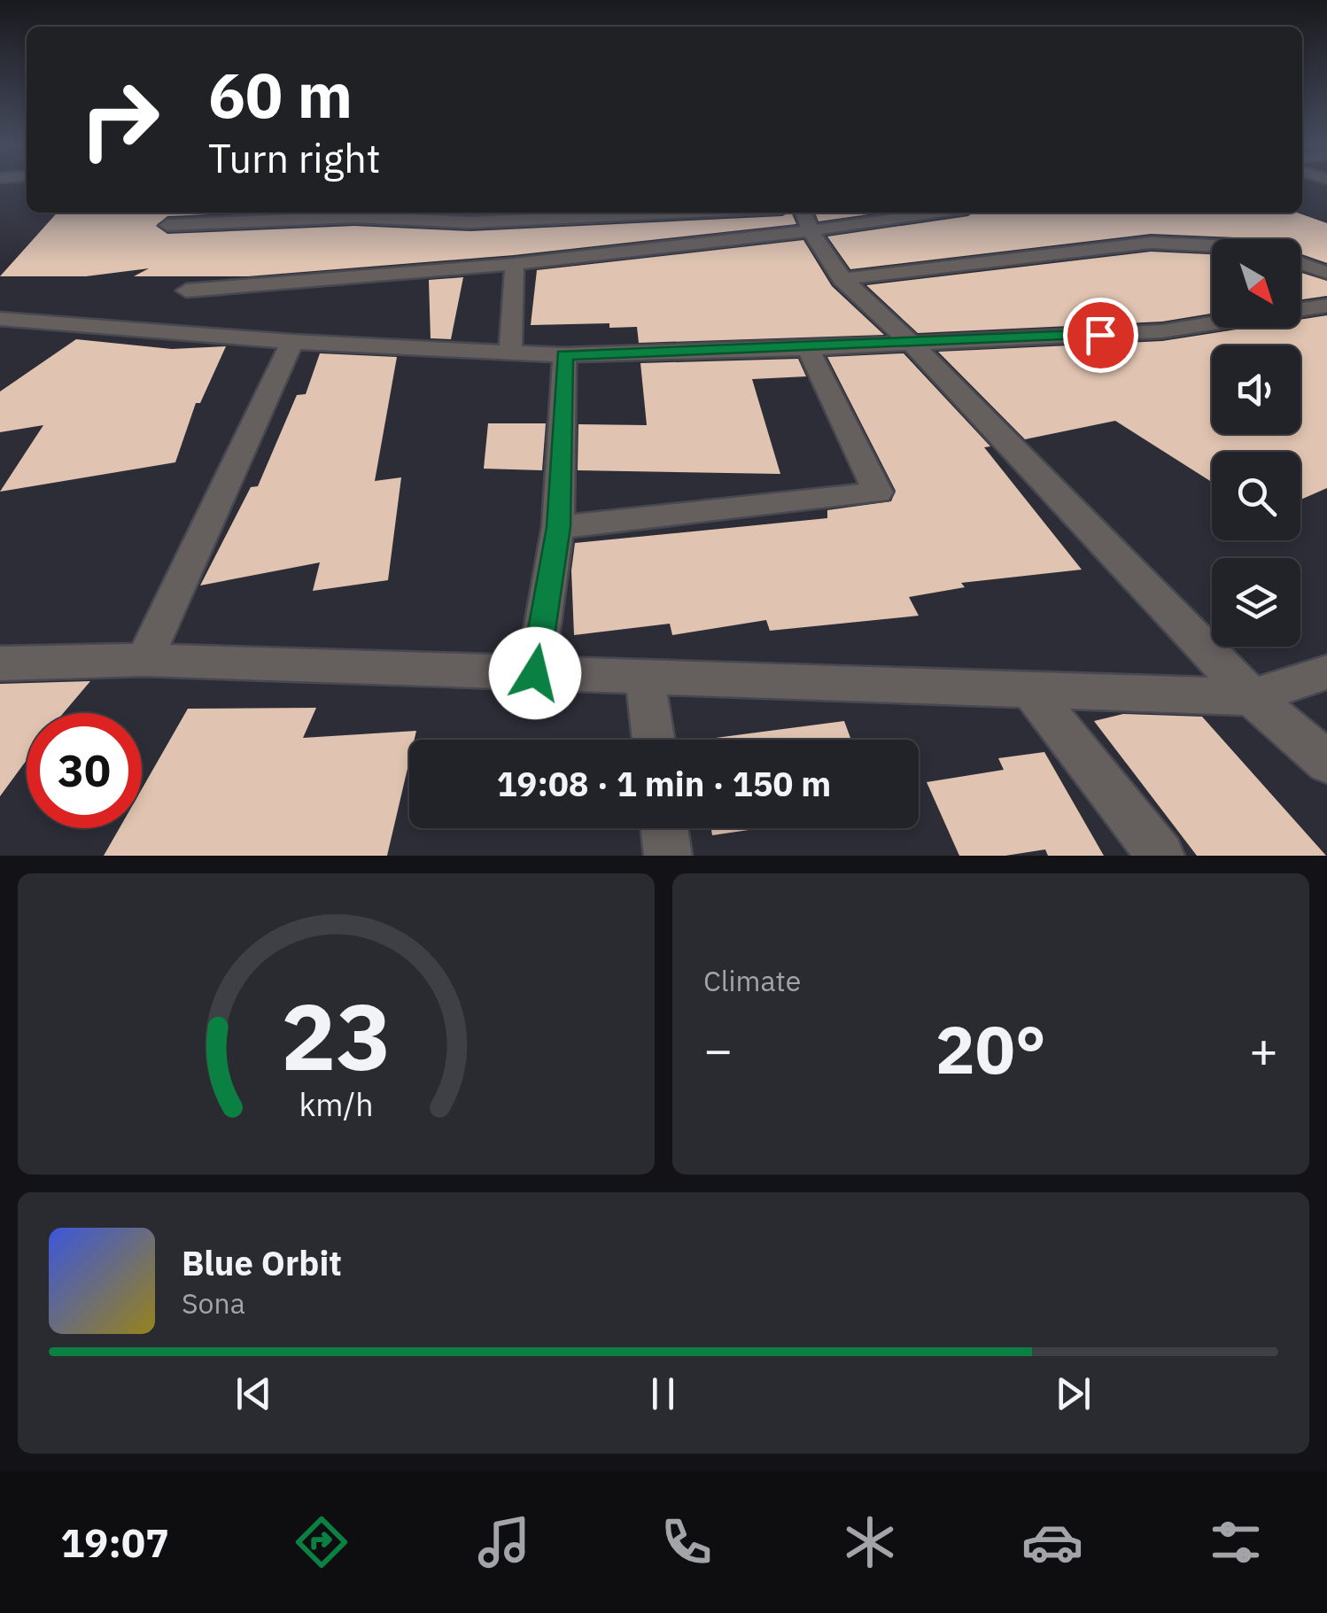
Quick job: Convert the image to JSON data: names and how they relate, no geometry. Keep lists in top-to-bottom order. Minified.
{"north":"bottom right","page":{"turn":["60 m","Turn right"],"limit":"30","trip":"19:08 · 1 min · 150 m","tile":"Climate","heat":["−","20°","+"],"song":["Blue Orbit","Sona"],"tabs":"19:07","gauge":["23","km/h"]}}
